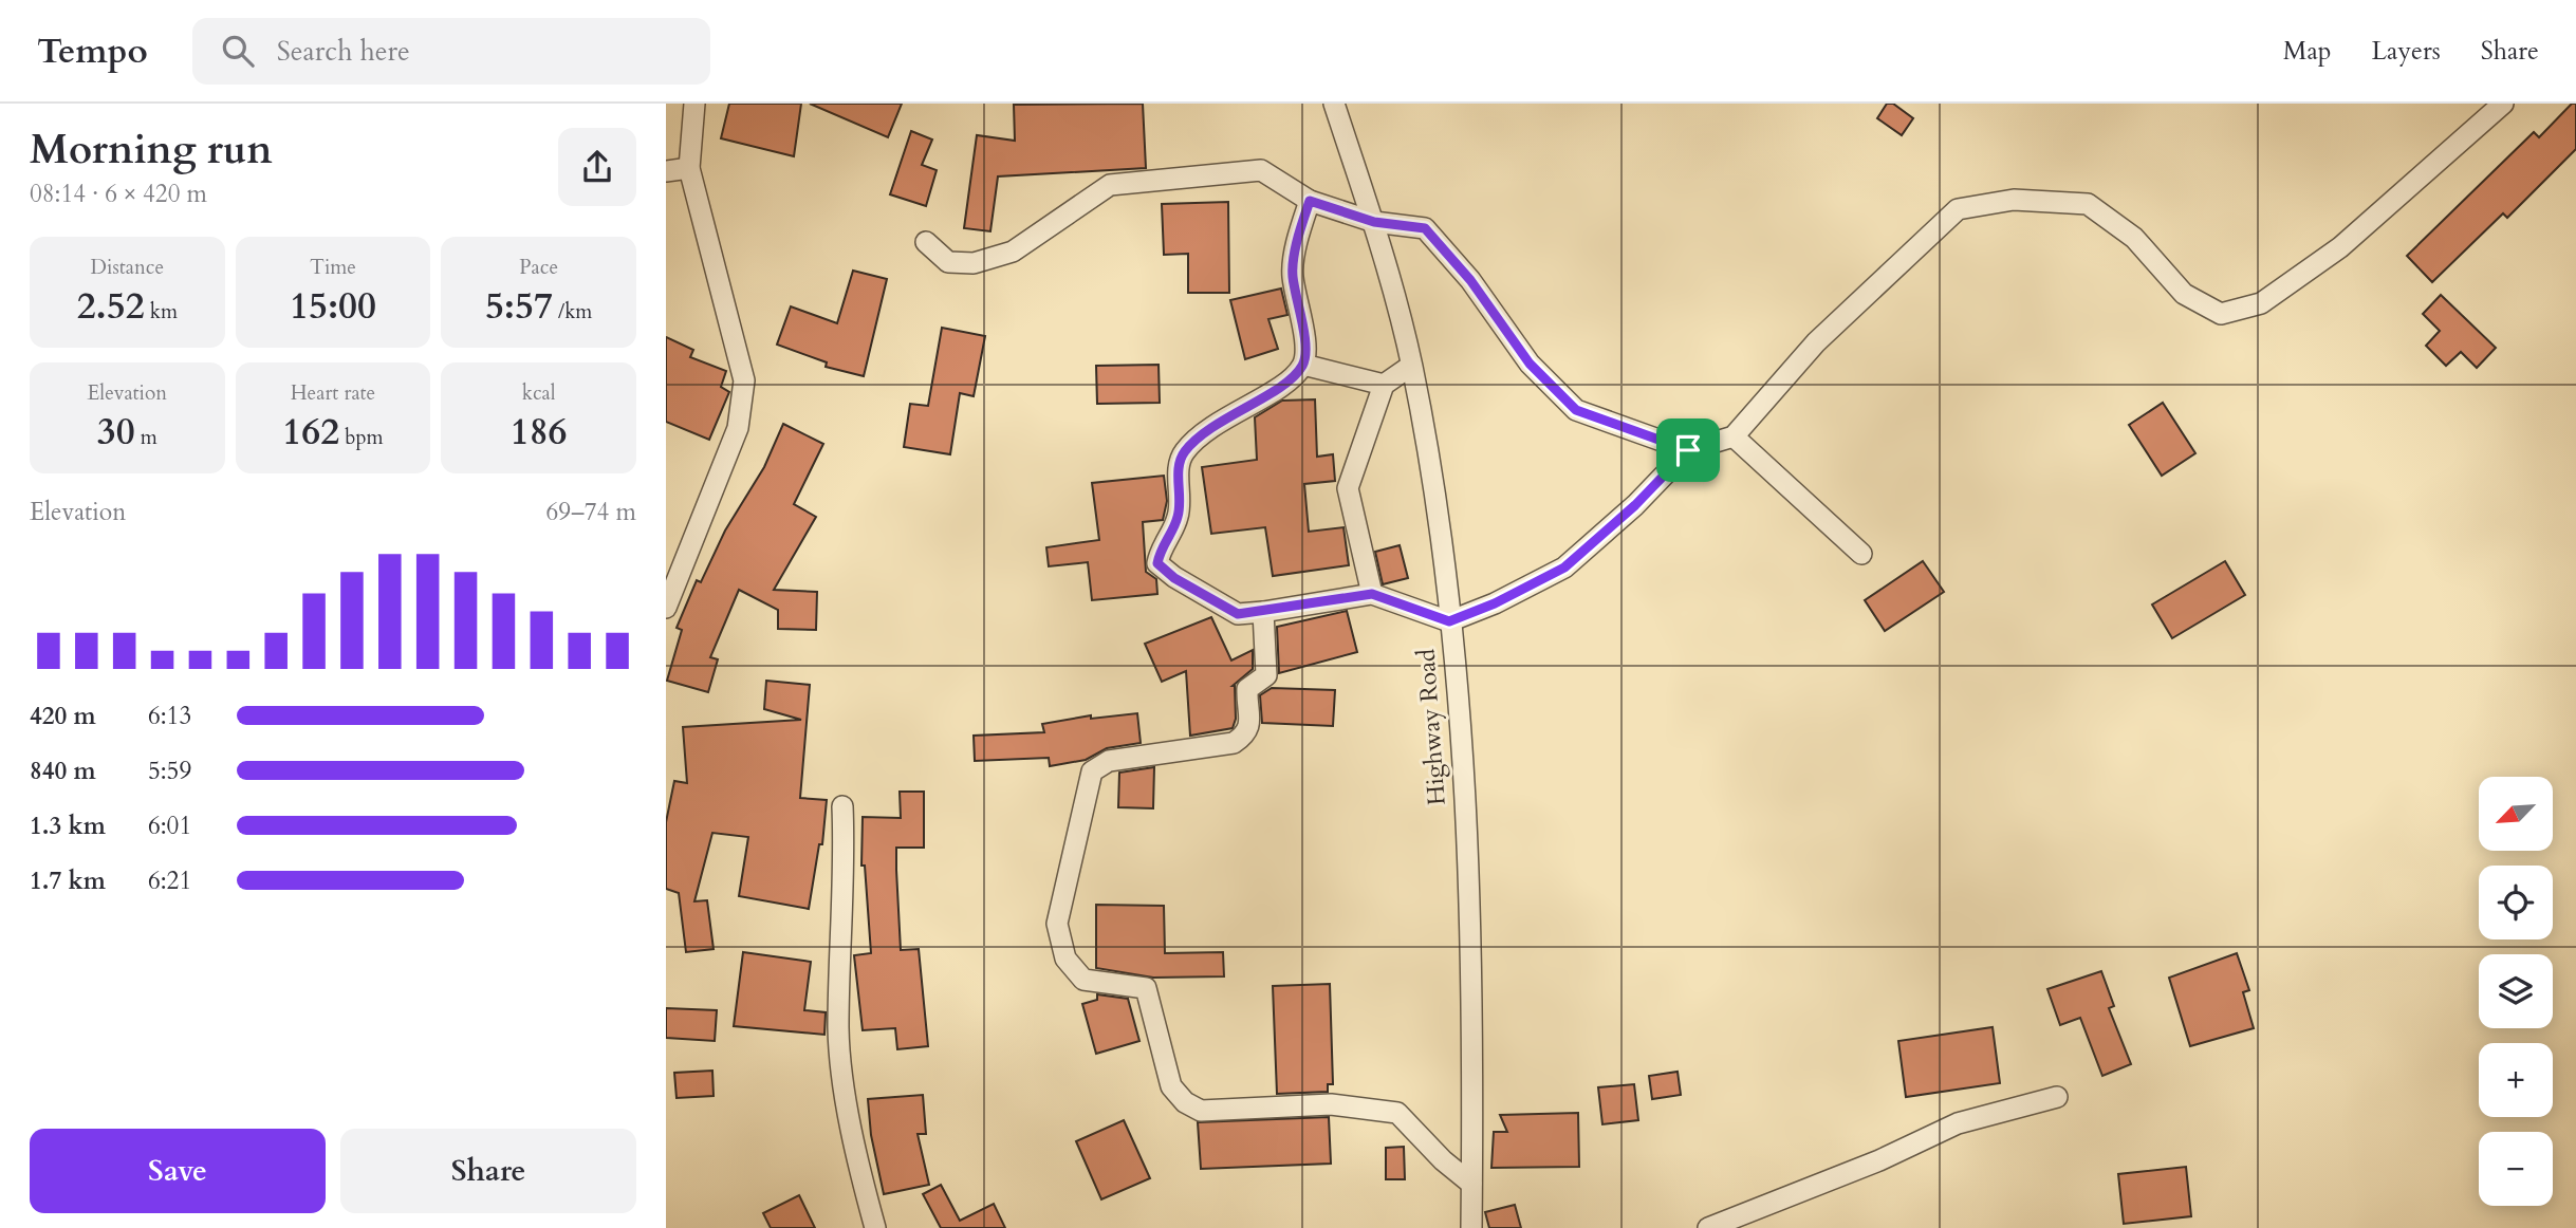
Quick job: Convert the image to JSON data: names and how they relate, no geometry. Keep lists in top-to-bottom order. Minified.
{"streets":{"street":["Highway Road"]},"north":"bottom left","page":{"header":"Tempo","search":"Search here","nav":["Map","Layers","Share"],"heading":["Morning run","08:14 · 6 × 420 m"],"stats":[["Distance","2.52 km"],["Time","15:00"],["Pace","5:57 /km"],["Elevation","30 m"],["Heart rate","162 bpm"],["kcal","186"]],"chart":["Elevation","69–74 m"],"list":[{"name":"420 m","note":"6:13"},{"name":"840 m","note":"5:59"},{"name":"1.3 km","note":"6:01"},{"name":"1.7 km","note":"6:21"}],"map_buttons":["+","−"],"buttons":["Save","Share"]}}
